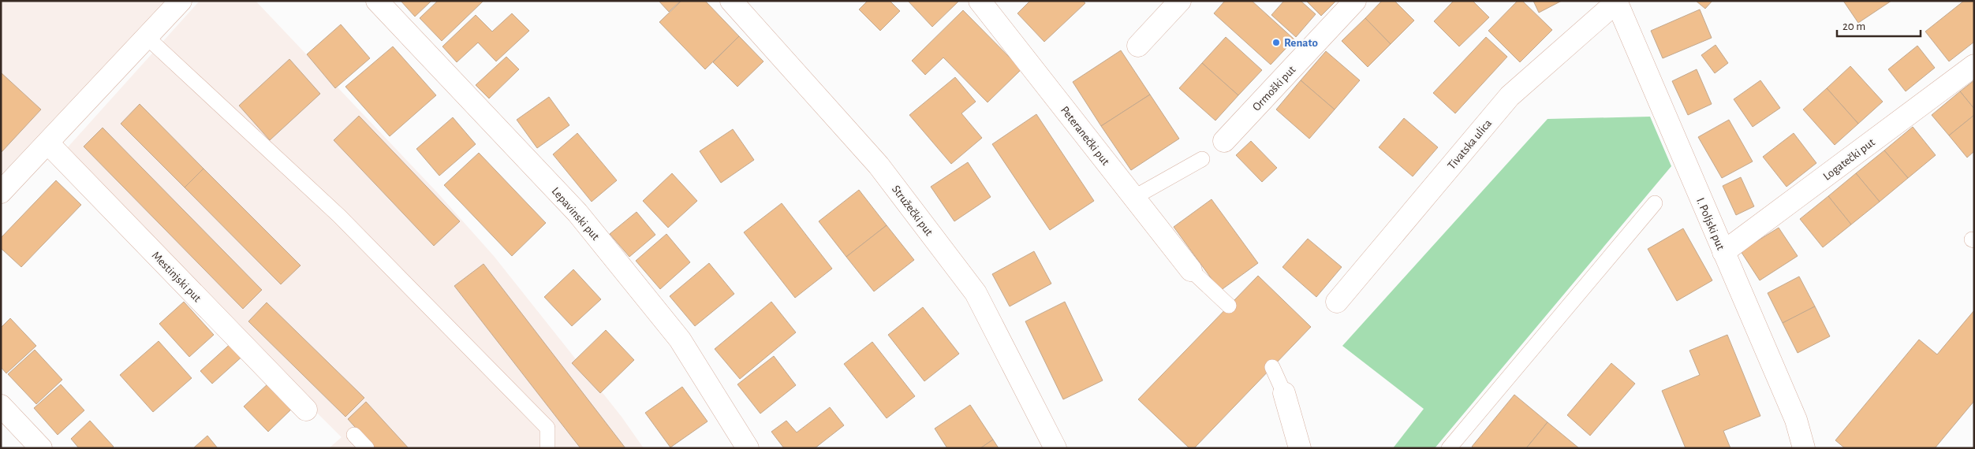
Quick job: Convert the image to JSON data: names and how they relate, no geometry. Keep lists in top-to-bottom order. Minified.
{"streets":{"street":["Ormoški put","Peteranečki put","Tivatska ulica","Logatečki put","Stružečki put","Lepavinski put","I. Poljski put","Mestinjski put"]},"crossings":[["Tivatska ulica","I. Poljski put"],["Logatečki put","I. Poljski put"]],"places":["Renato"],"scale_bar":"20 m"}
